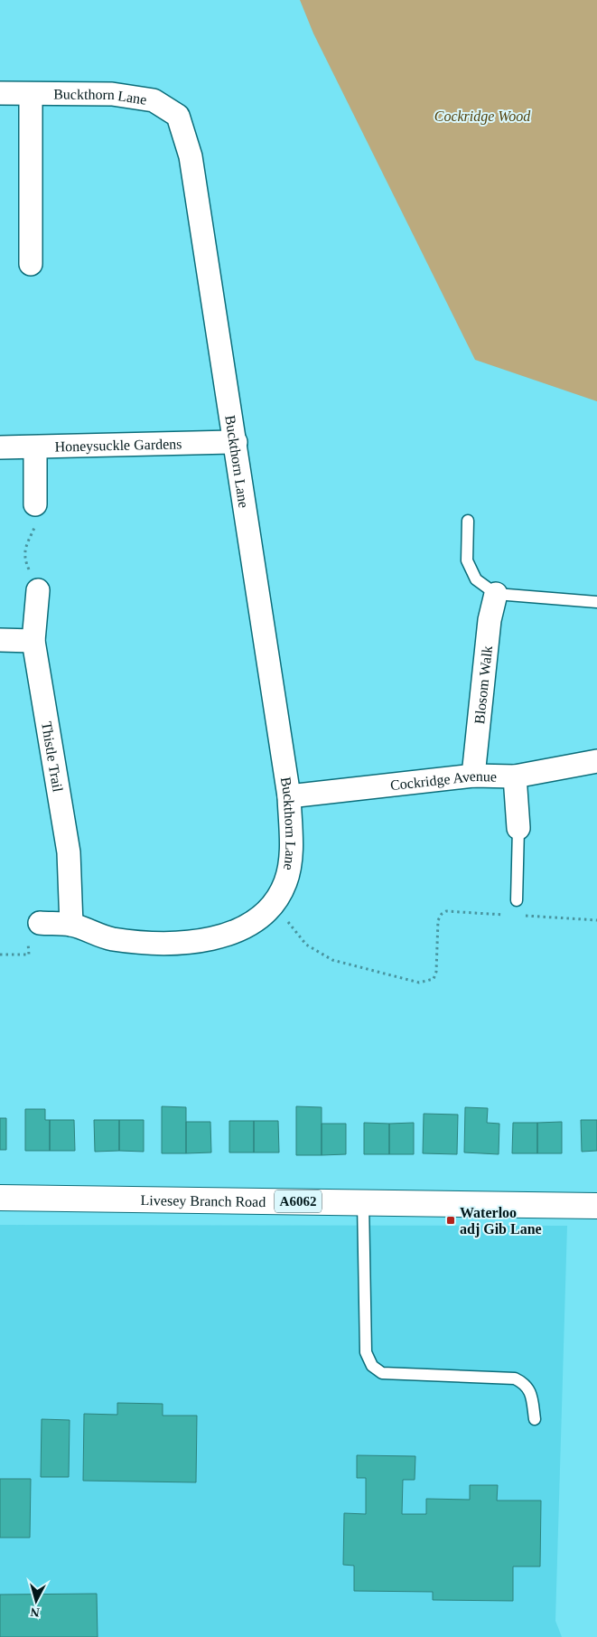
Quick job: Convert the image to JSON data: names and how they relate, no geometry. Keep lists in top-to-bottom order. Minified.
{"streets":{"main road":["Livesey Branch Road","A6062"],"street":["Buckthorn Lane","Honeysuckle Gardens","Blosom Walk","Thistle Trail","Cockridge Avenue"]},"crossings":[["Buckthorn Lane","Honeysuckle Gardens"],["Buckthorn Lane","Thistle Trail"],["Buckthorn Lane","Cockridge Avenue"],["Blosom Walk","Cockridge Avenue"]],"parks":["Cockridge Wood"],"places":{"transit":["Waterloo adj Gib Lane"]},"north":"bottom"}
